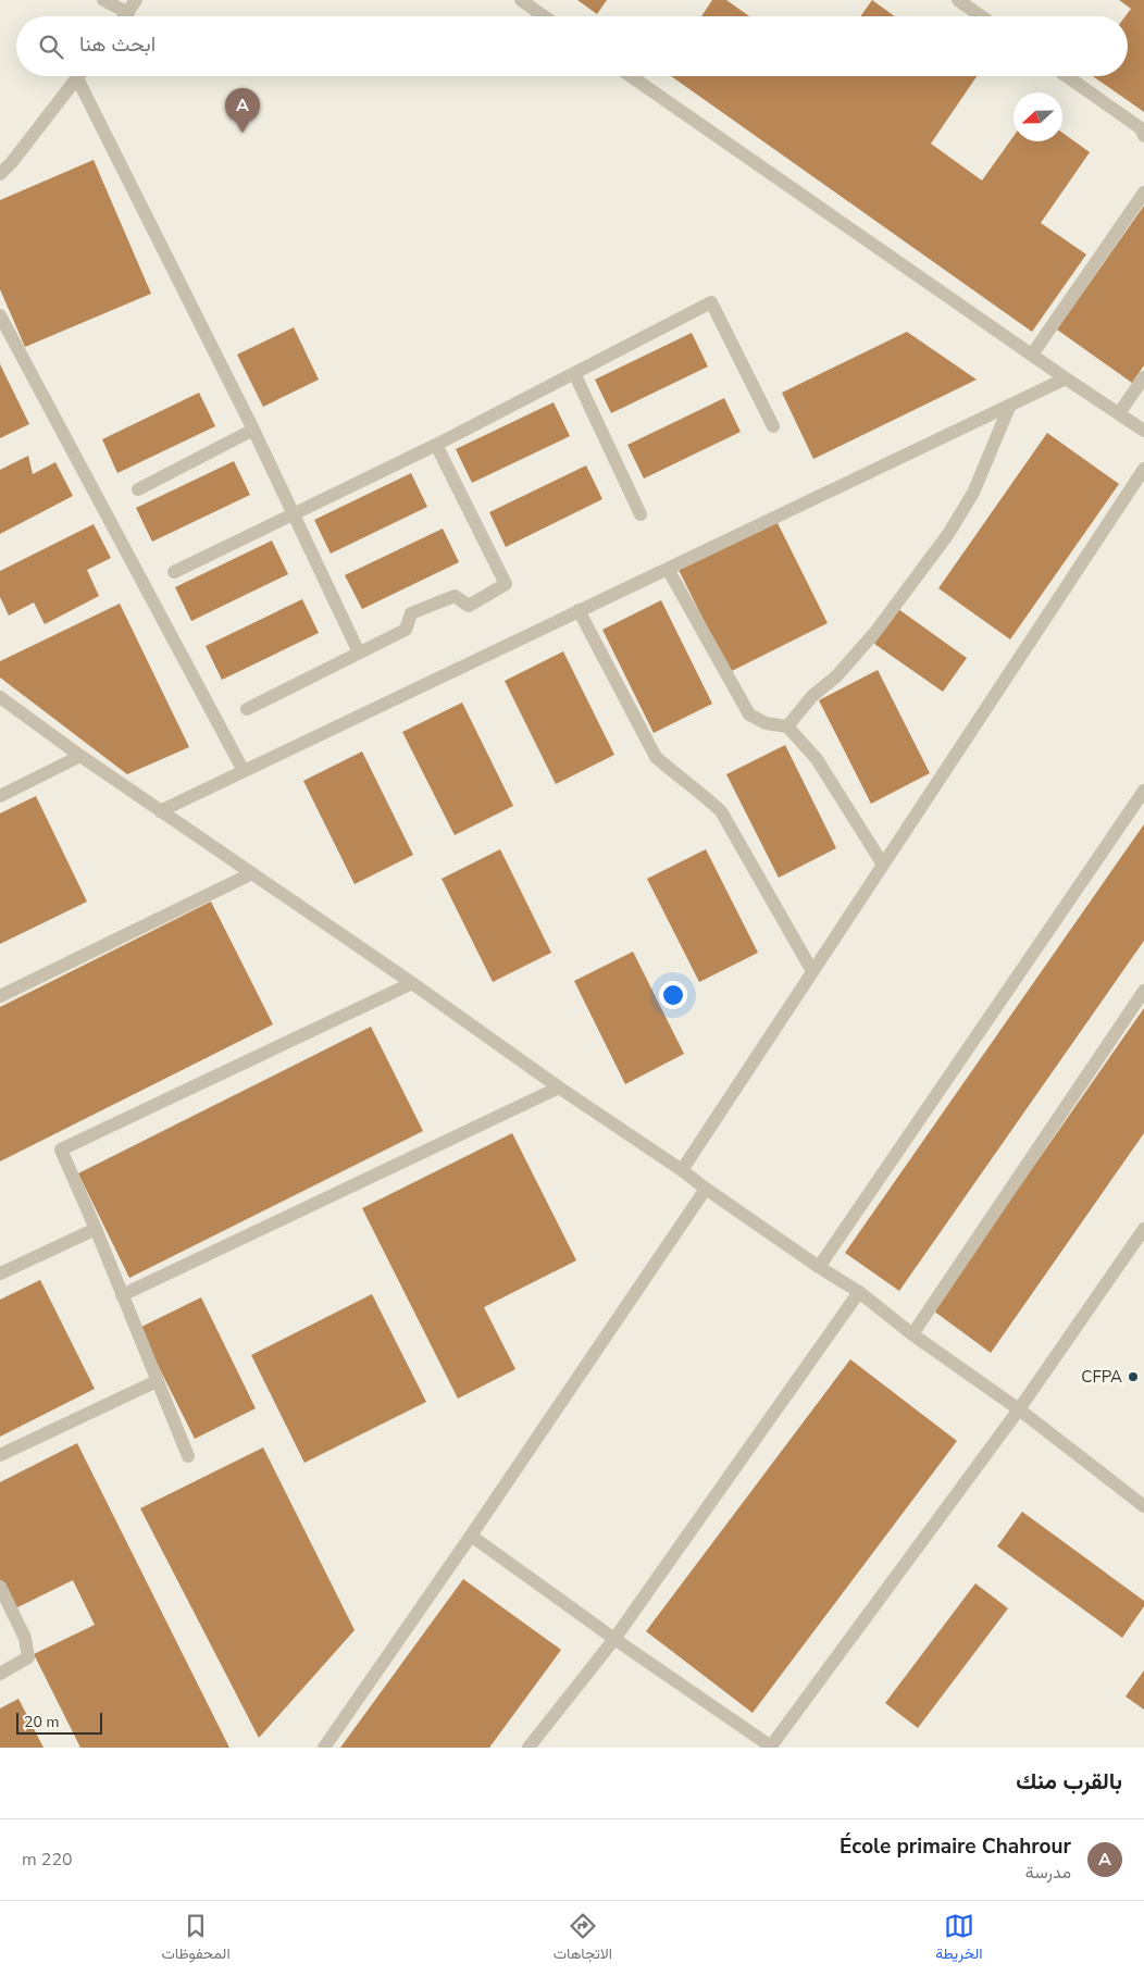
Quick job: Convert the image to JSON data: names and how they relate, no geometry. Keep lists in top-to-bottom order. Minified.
{"places":["CFPA"],"scale_bar":"20 m","north":"left","page":{"search":"ابحث هنا","pins":"A","scale":"20 m","heading":"بالقرب منك","list":[{"mark":"A","name":"École primaire Chahrour","note":"مدرسة","value":"220 m"}],"nav":["الخريطة","الاتجاهات","المحفوظات"]}}
